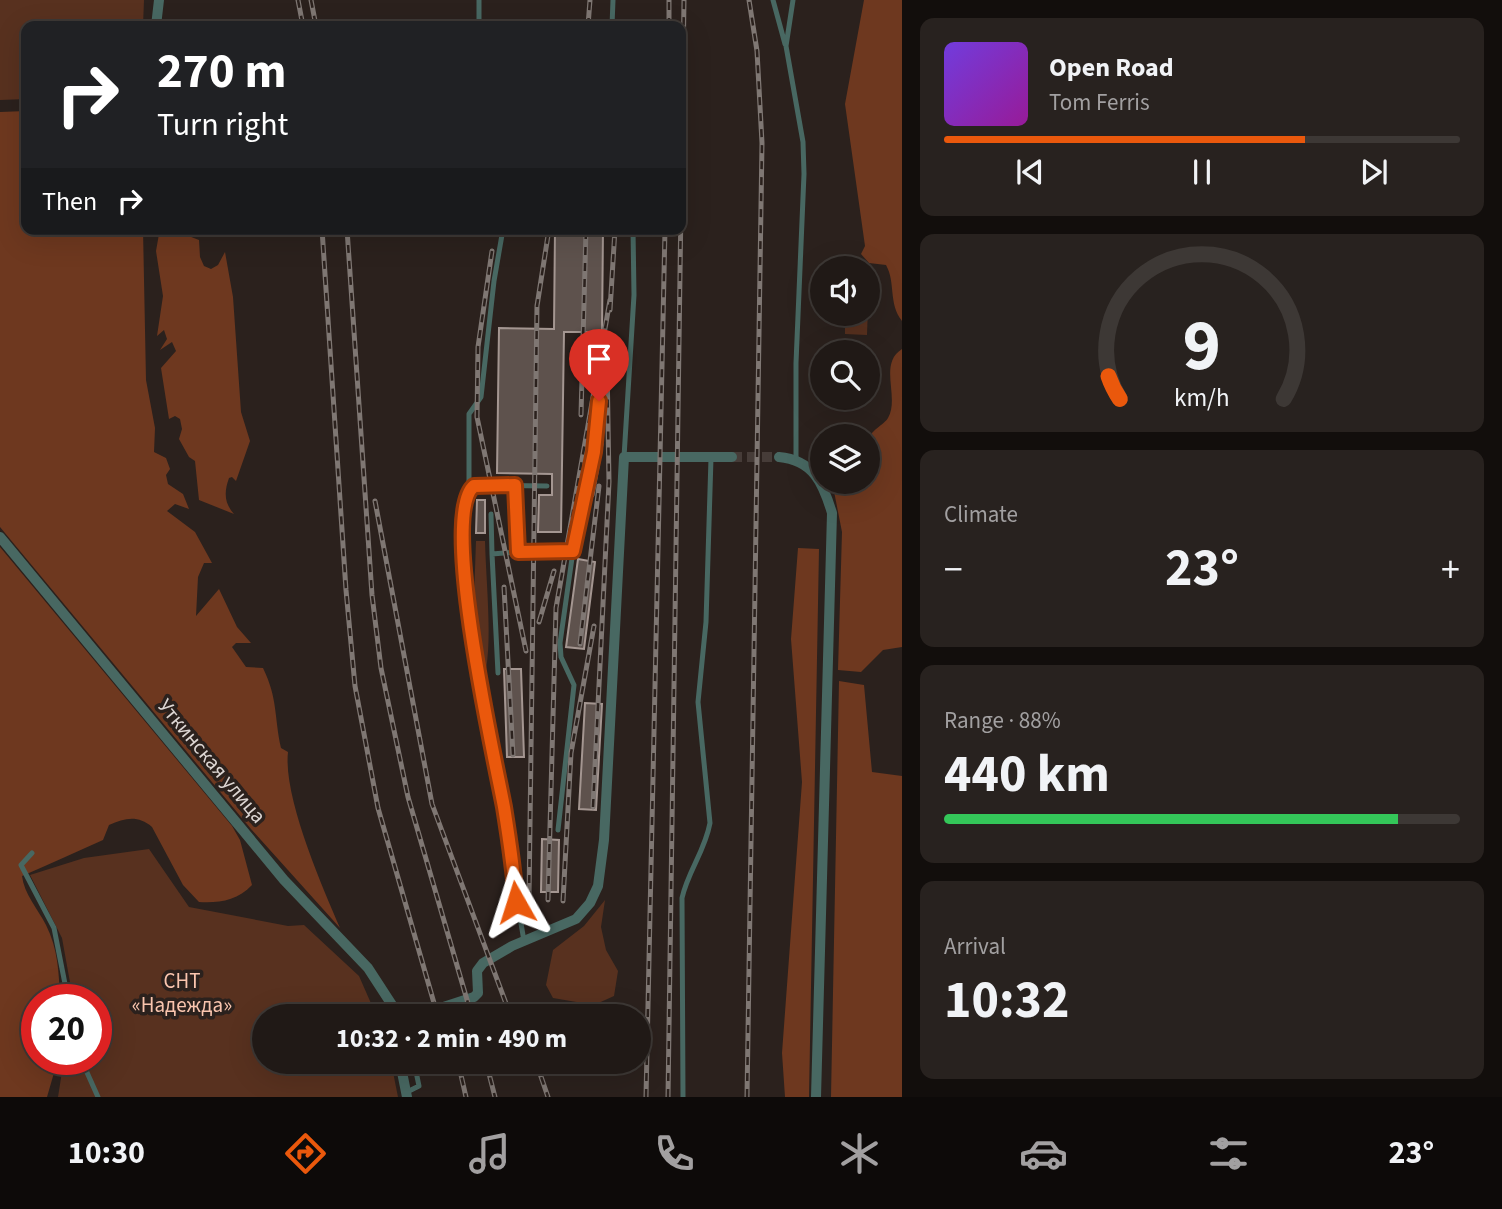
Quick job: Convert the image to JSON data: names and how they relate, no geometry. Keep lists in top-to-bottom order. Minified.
{"streets":{"street":["Уткинская улица"]},"parks":["СНТ «Надежда»"],"page":{"turn":["270 m","Turn right"],"song":["Open Road","Tom Ferris"],"then":"Then","tile":["Climate",["Range · 88%","440 km"],["Arrival","10:32"]],"heat":["−","23°","+"],"limit":"20","trip":"10:32 · 2 min · 490 m","tabs":["10:30","23°"],"gauge":["9","km/h"]}}
